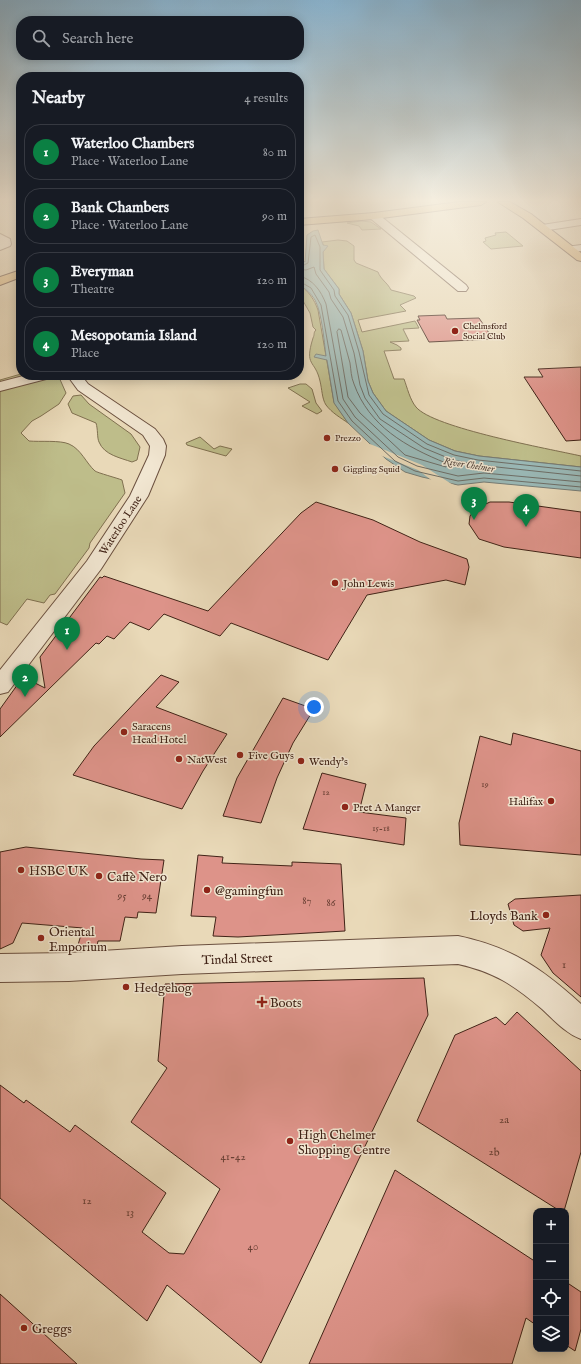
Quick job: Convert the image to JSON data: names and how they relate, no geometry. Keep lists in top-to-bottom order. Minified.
{"streets":{"street":["Waterloo Lane","Tindal Street"]},"water":["River Chelmer"],"places":{"other":["Chelmsford Social Club","Prezzo","Giggling Squid","John Lewis","Saracens Head Hotel","Five Guys","NatWest","Wendy's","Halifax","Pret A Manger","HSBC UK","Caffè Nero","@gamingfun","Lloyds Bank","Oriental Emporium","Hedgehog","High Chelmer Shopping Centre","Greggs"],"health":["Boots"]},"house_numbers":["19","12","15-18","95","94","87","86","1","2a","2b","41-42","12","13","40"],"page":{"search":"Search here","heading":["Nearby","4 results"],"list":[{"mark":"1","name":"Waterloo Chambers","note":"Place · Waterloo Lane","value":"80 m"},{"mark":"2","name":"Bank Chambers","note":"Place · Waterloo Lane","value":"90 m"},{"mark":"3","name":"Everyman","note":"Theatre","value":"120 m"},{"mark":"4","name":"Mesopotamia Island","note":"Place","value":"120 m"}],"pins":["3","4","1","2"],"map_buttons":["+","−"]}}
